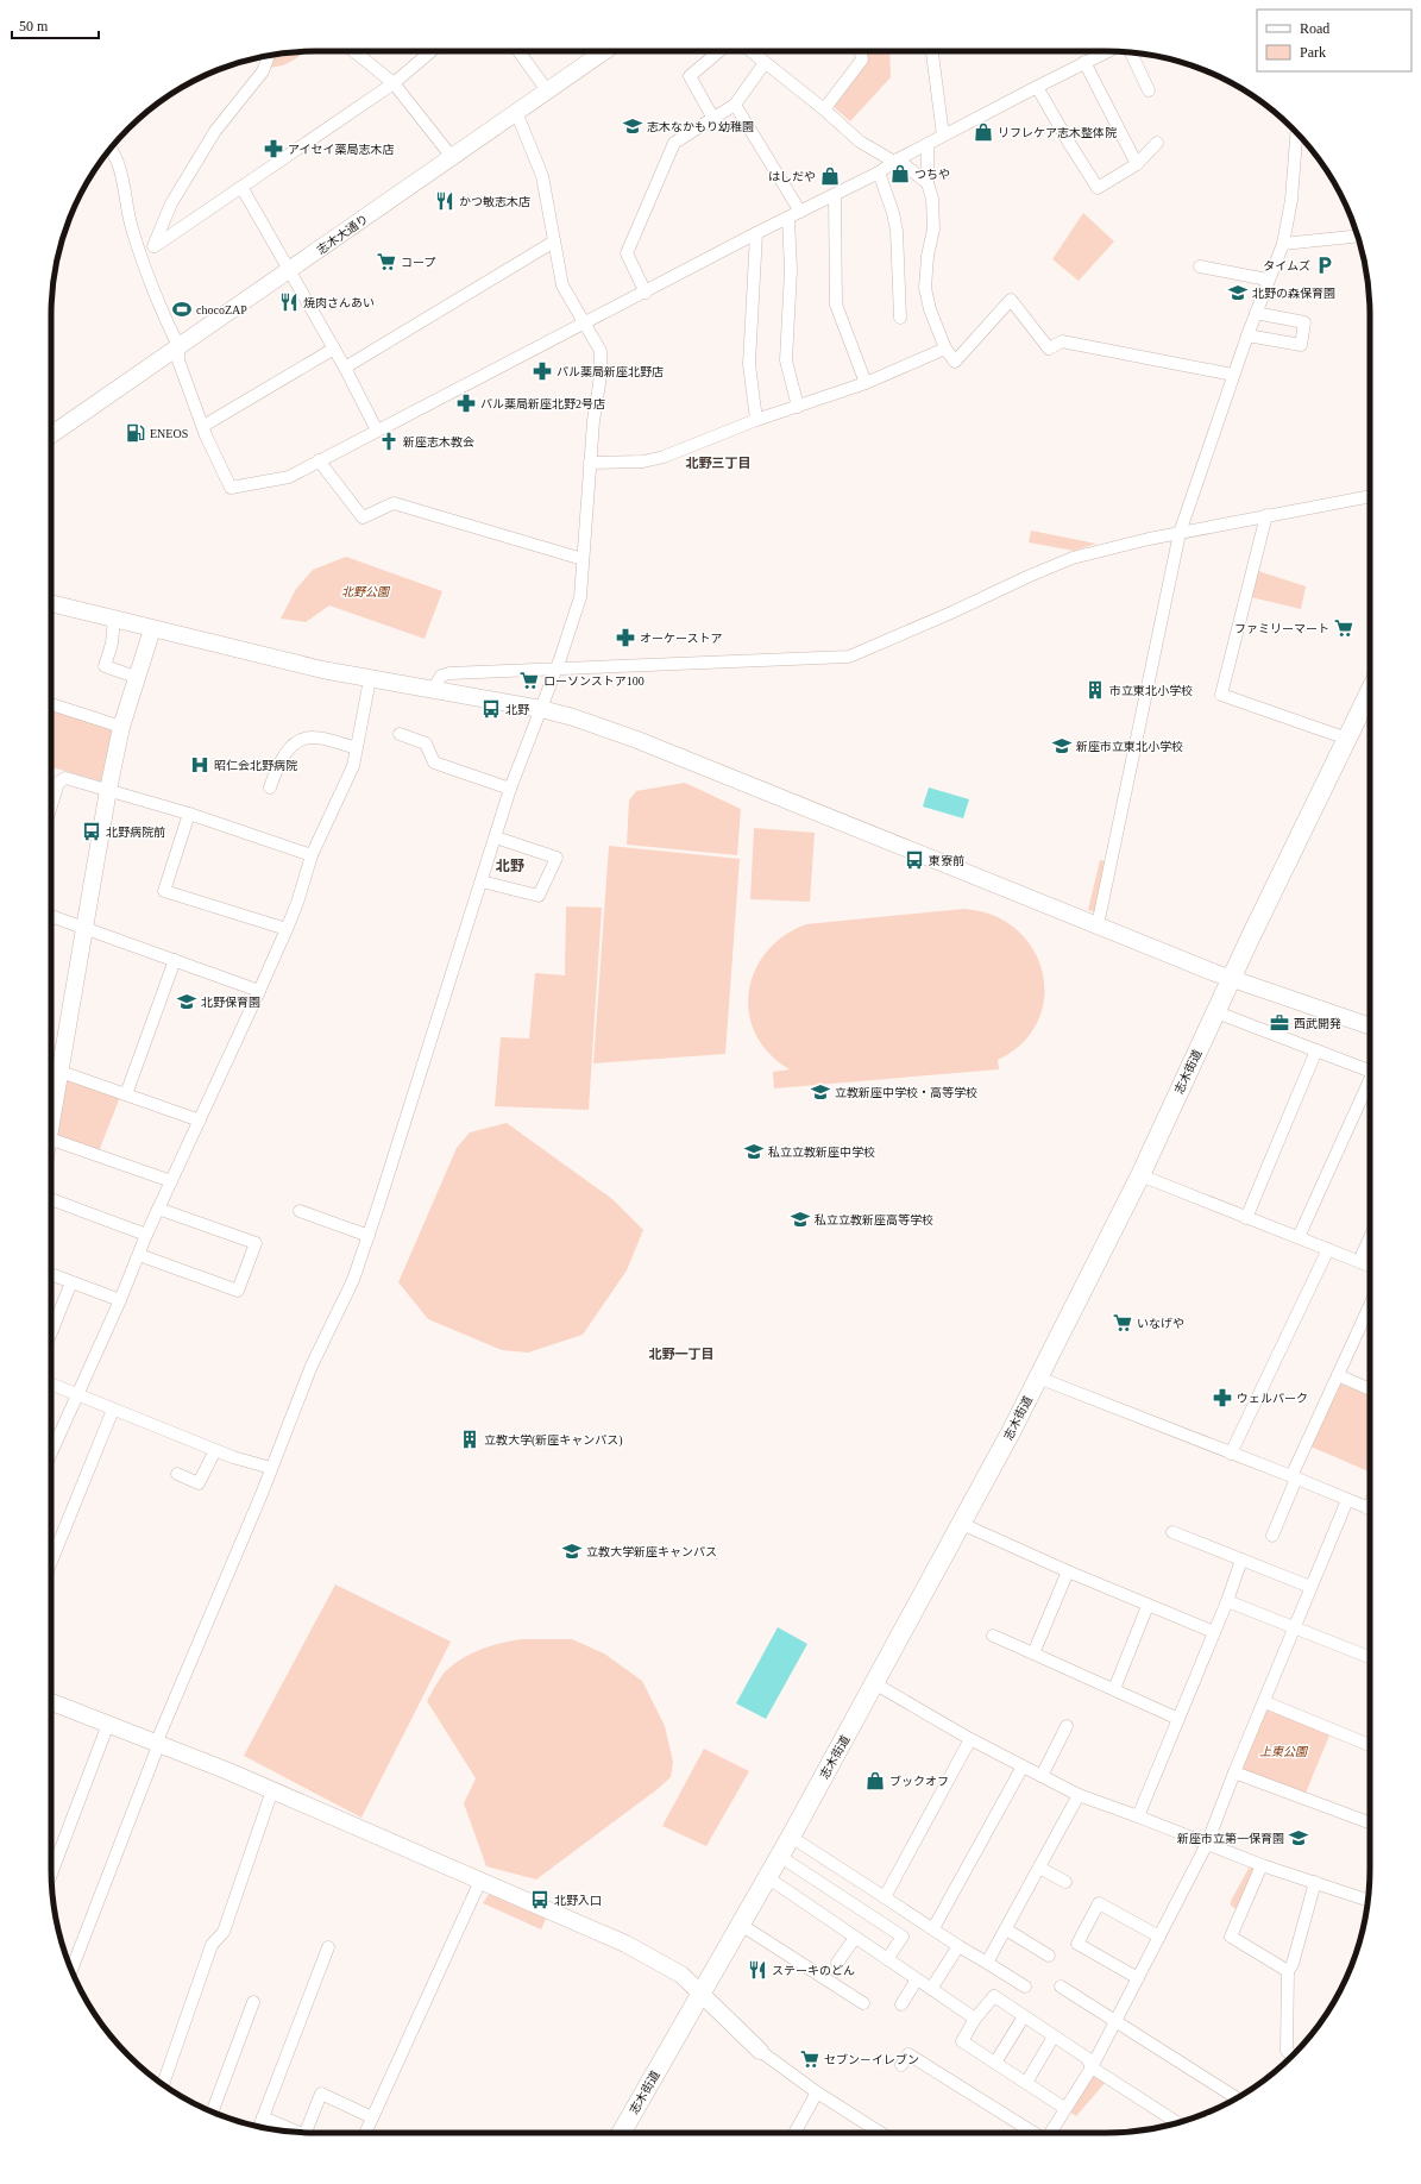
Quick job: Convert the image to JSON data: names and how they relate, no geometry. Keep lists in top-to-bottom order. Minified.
{"streets":{"main road":["志木街道"],"street":["志木大通り"]},"districts":["北野三丁目","北野","北野一丁目"],"parks":["北野公園","上東公園"],"places":{"school or university":["志木なかもり幼稚園","北野の森保育園","新座市立東北小学校","北野保育園","立教新座中学校・高等学校","私立立教新座中学校","私立立教新座高等学校","立教大学新座キャンパス","新座市立第一保育園"],"shop":["リフレケア志木整体院","つちや","はしだや","ブックオフ"],"pharmacy":["アイセイ薬局志木店","パル薬局新座北野店","パル薬局新座北野2号店","オーケーストア","ウェルパーク"],"restaurant":["かつ敏志木店","焼肉さんあい","ステーキのどん"],"supermarket":["コープ","ファミリーマート","ローソンストア100","いなげや","セブン－イレブン"],"parking":["タイムズ"],"sports":["chocoZAP"],"fuel station":["ENEOS"],"church":["新座志木教会"],"building":["市立東北小学校","立教大学(新座キャンパス)"],"bus stop":["北野","北野病院前","東寮前","北野入口"],"hospital":["昭仁会北野病院"],"office":["西武開発"]},"legend":["Road","Park"],"scale_bar":"50 m"}
